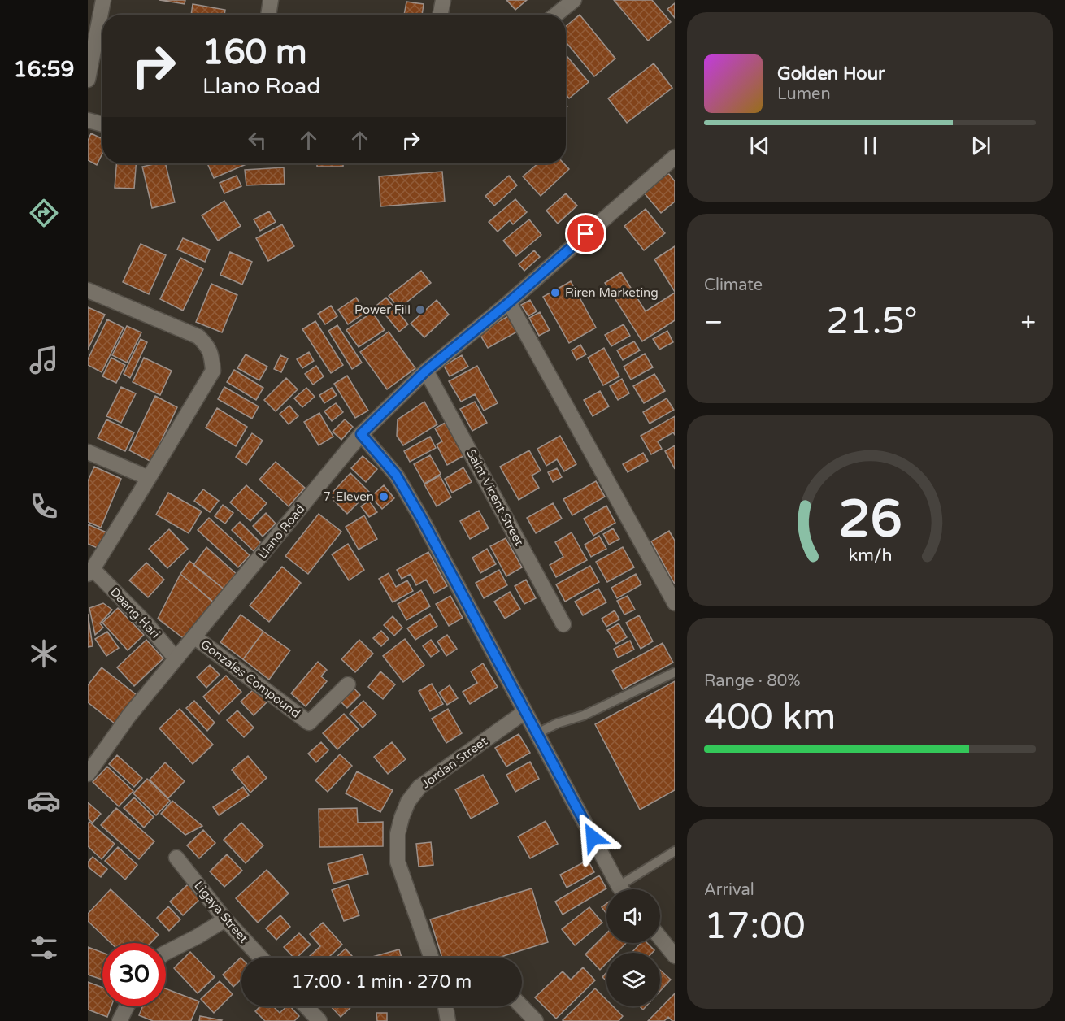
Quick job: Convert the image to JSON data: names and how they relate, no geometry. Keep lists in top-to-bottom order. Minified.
{"streets":{"street":["Saint Vicent Street","Llano Road","Daang Hari","Gonzales Compound","Jordan Street","Ligaya Street"]},"crossings":[["Saint Vicent Street","Llano Road"],["Llano Road","Daang Hari"],["Llano Road","Gonzales Compound"]],"places":["Riren Marketing","Power Fill","7-Eleven"],"page":{"tabs":"16:59","turn":["160 m","Llano Road"],"song":["Golden Hour","Lumen"],"tile":["Climate",["Range · 80%","400 km"],["Arrival","17:00"]],"heat":["−","21.5°","+"],"limit":"30","trip":"17:00 · 1 min · 270 m","gauge":["26","km/h"]}}
